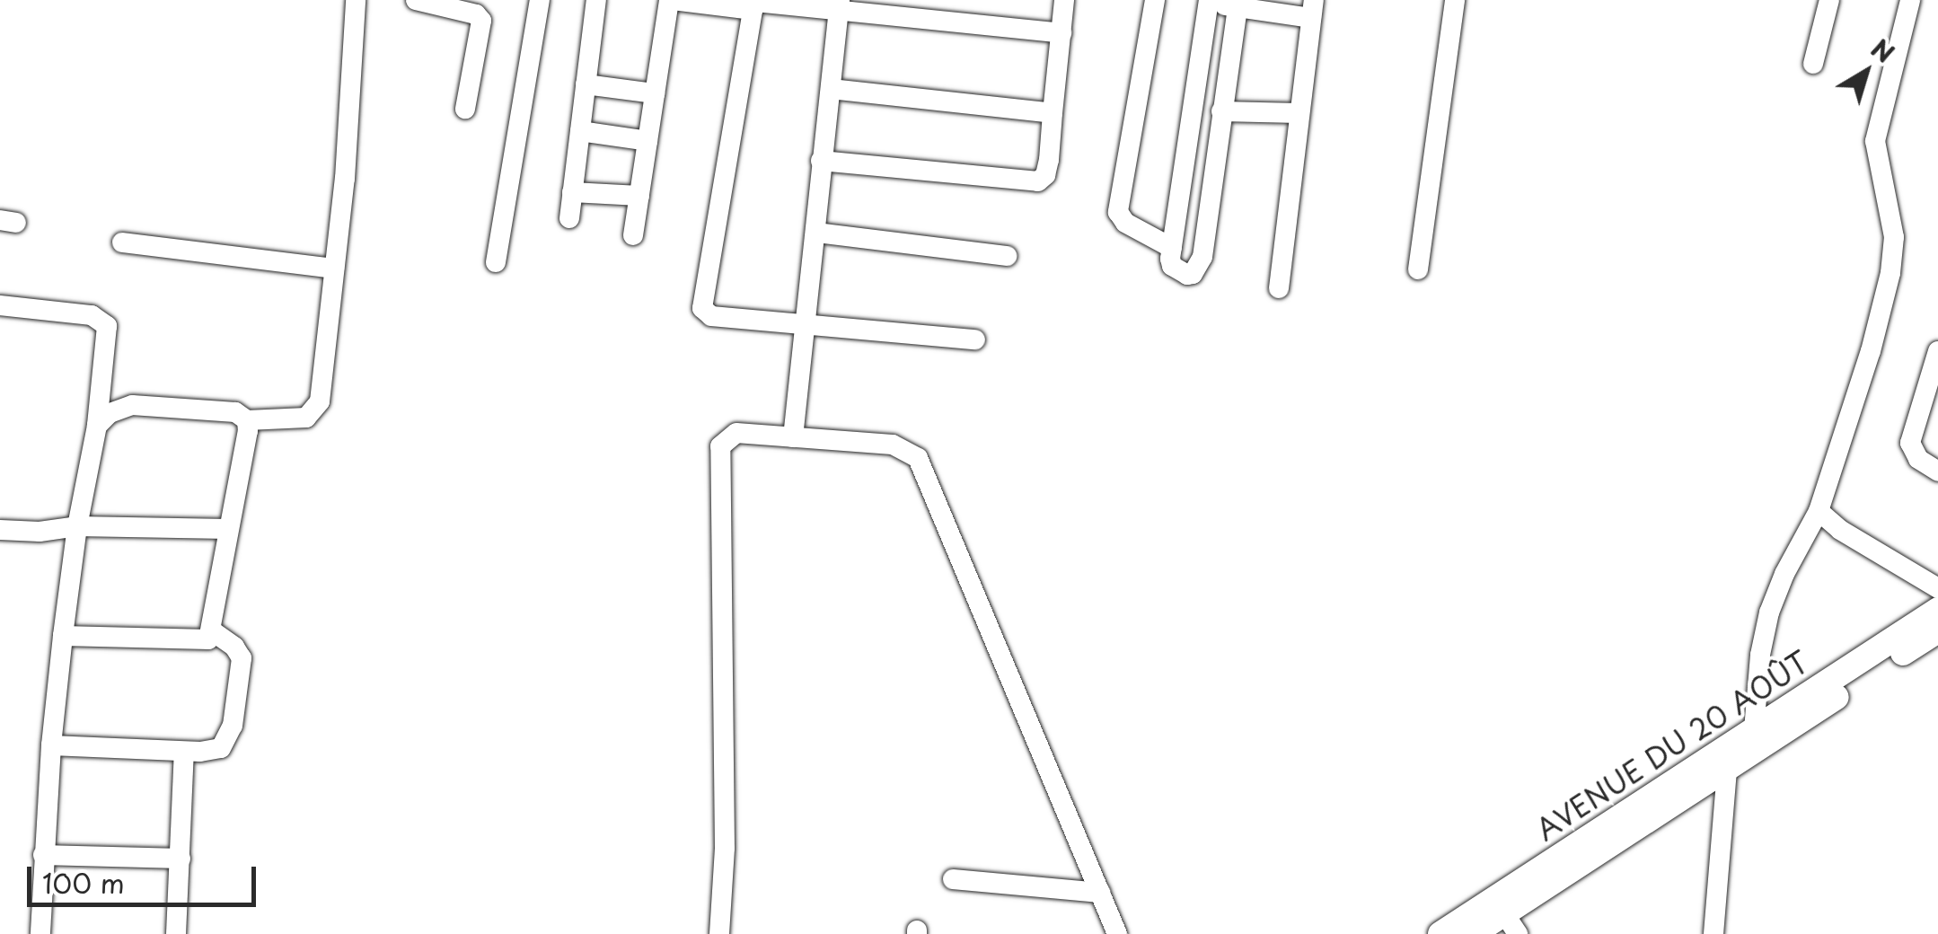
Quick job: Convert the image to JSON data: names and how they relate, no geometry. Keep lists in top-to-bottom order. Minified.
{"streets":{"main road":["AVENUE DU 20 AOÛT"]},"scale_bar":"100 m","north":"top right"}
